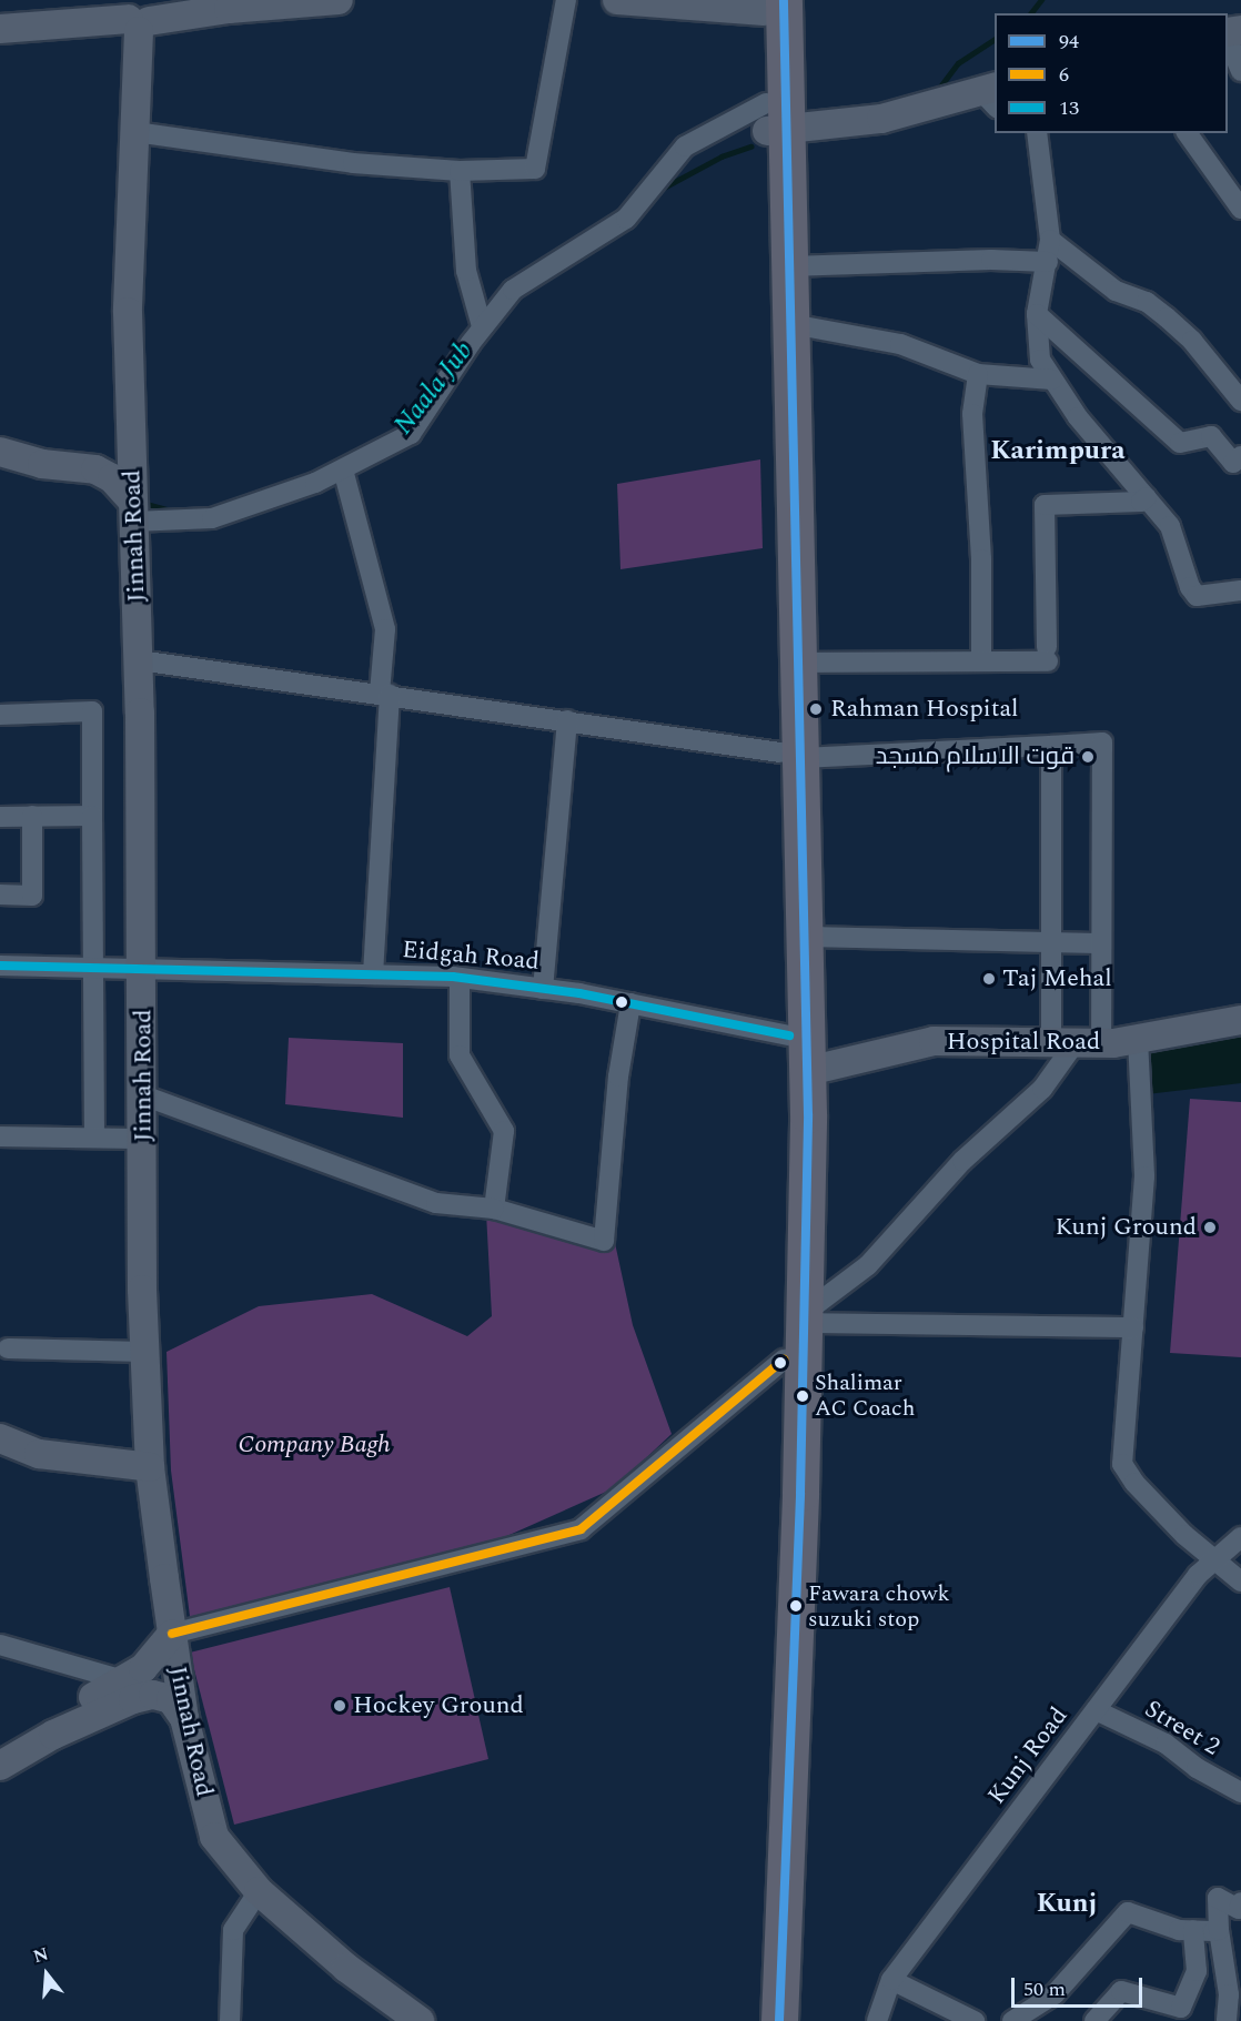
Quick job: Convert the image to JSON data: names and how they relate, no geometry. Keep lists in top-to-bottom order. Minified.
{"streets":{"main road":["Jinnah Road","Hospital Road"],"street":["Eidgah Road","Street 2","Kunj Road"]},"crossings":[["Jinnah Road","Eidgah Road"],["Street 2","Kunj Road"]],"districts":["Karimpura","Kunj"],"water":["Naala Jub"],"parks":["Company Bagh"],"places":["Rahman Hospital","قوت الاسلام مسجد","Taj Mehal","Kunj Ground","Shalimar AC Coach","Fawara chowk suzuki stop","Hockey Ground"],"lines":["transit line 94","transit line 13","transit line 6"],"legend":["94","6","13"],"scale_bar":"50 m","north":"top"}
